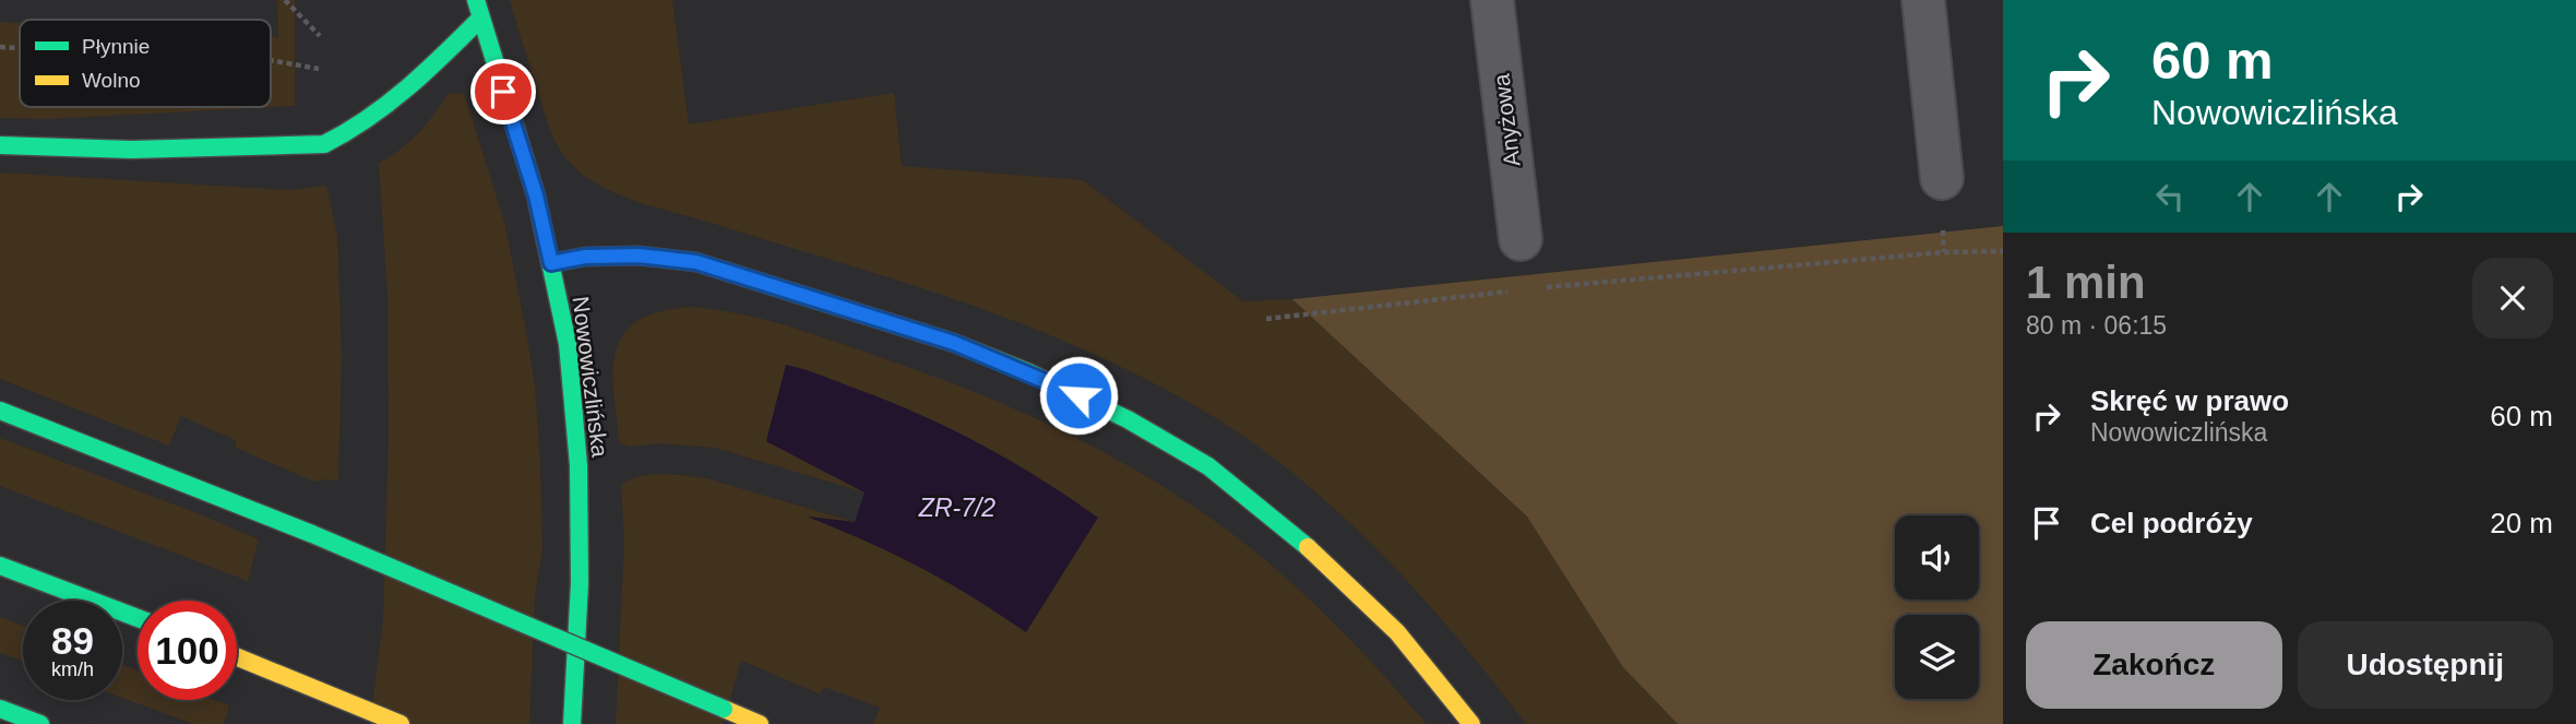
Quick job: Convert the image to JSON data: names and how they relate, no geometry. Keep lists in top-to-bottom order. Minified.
{"streets":{"main road":["Nowowiczlińska"],"street":["Anyżowa"]},"water":["ZR-7/2"],"legend":["Płynnie","Wolno"],"page":{"turn":["60 m","Nowowiczlińska"],"heading":["1 min","80 m · 06:15"],"list":[{"name":"Skręć w prawo","note":"Nowowiczlińska","value":"60 m"},{"name":"Cel podróży","value":"20 m"}],"speed":"89 km/h","limit":"100","buttons":["Zakończ","Udostępnij"]}}
